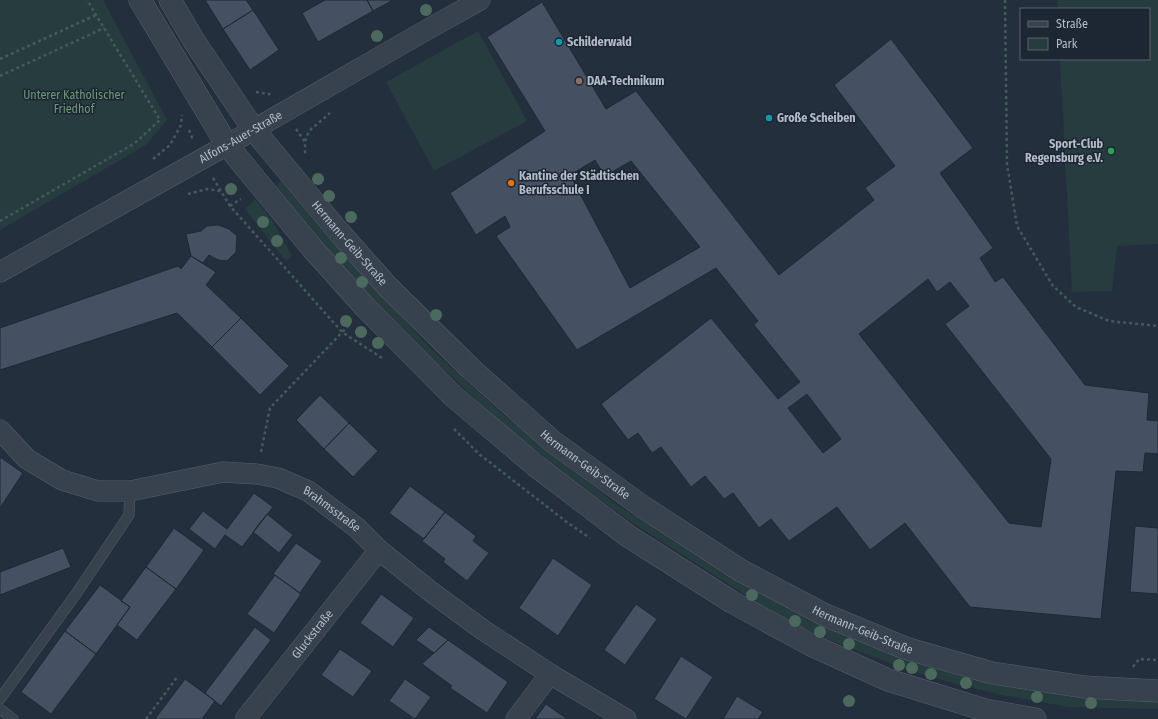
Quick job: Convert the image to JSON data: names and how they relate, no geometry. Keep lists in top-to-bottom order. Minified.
{"streets":{"street":["Alfons-Auer-Straße","Hermann-Geib-Straße","Brahmsstraße","Gluckstraße"]},"crossings":[["Alfons-Auer-Straße","Hermann-Geib-Straße"],["Brahmsstraße","Gluckstraße"]],"parks":["Unterer Katholischer Friedhof"],"places":["Schilderwald","DAA-Technikum","Große Scheiben","Sport-Club Regensburg e.V.","Kantine der Städtischen Berufsschule I"],"legend":["Straße","Park"]}
